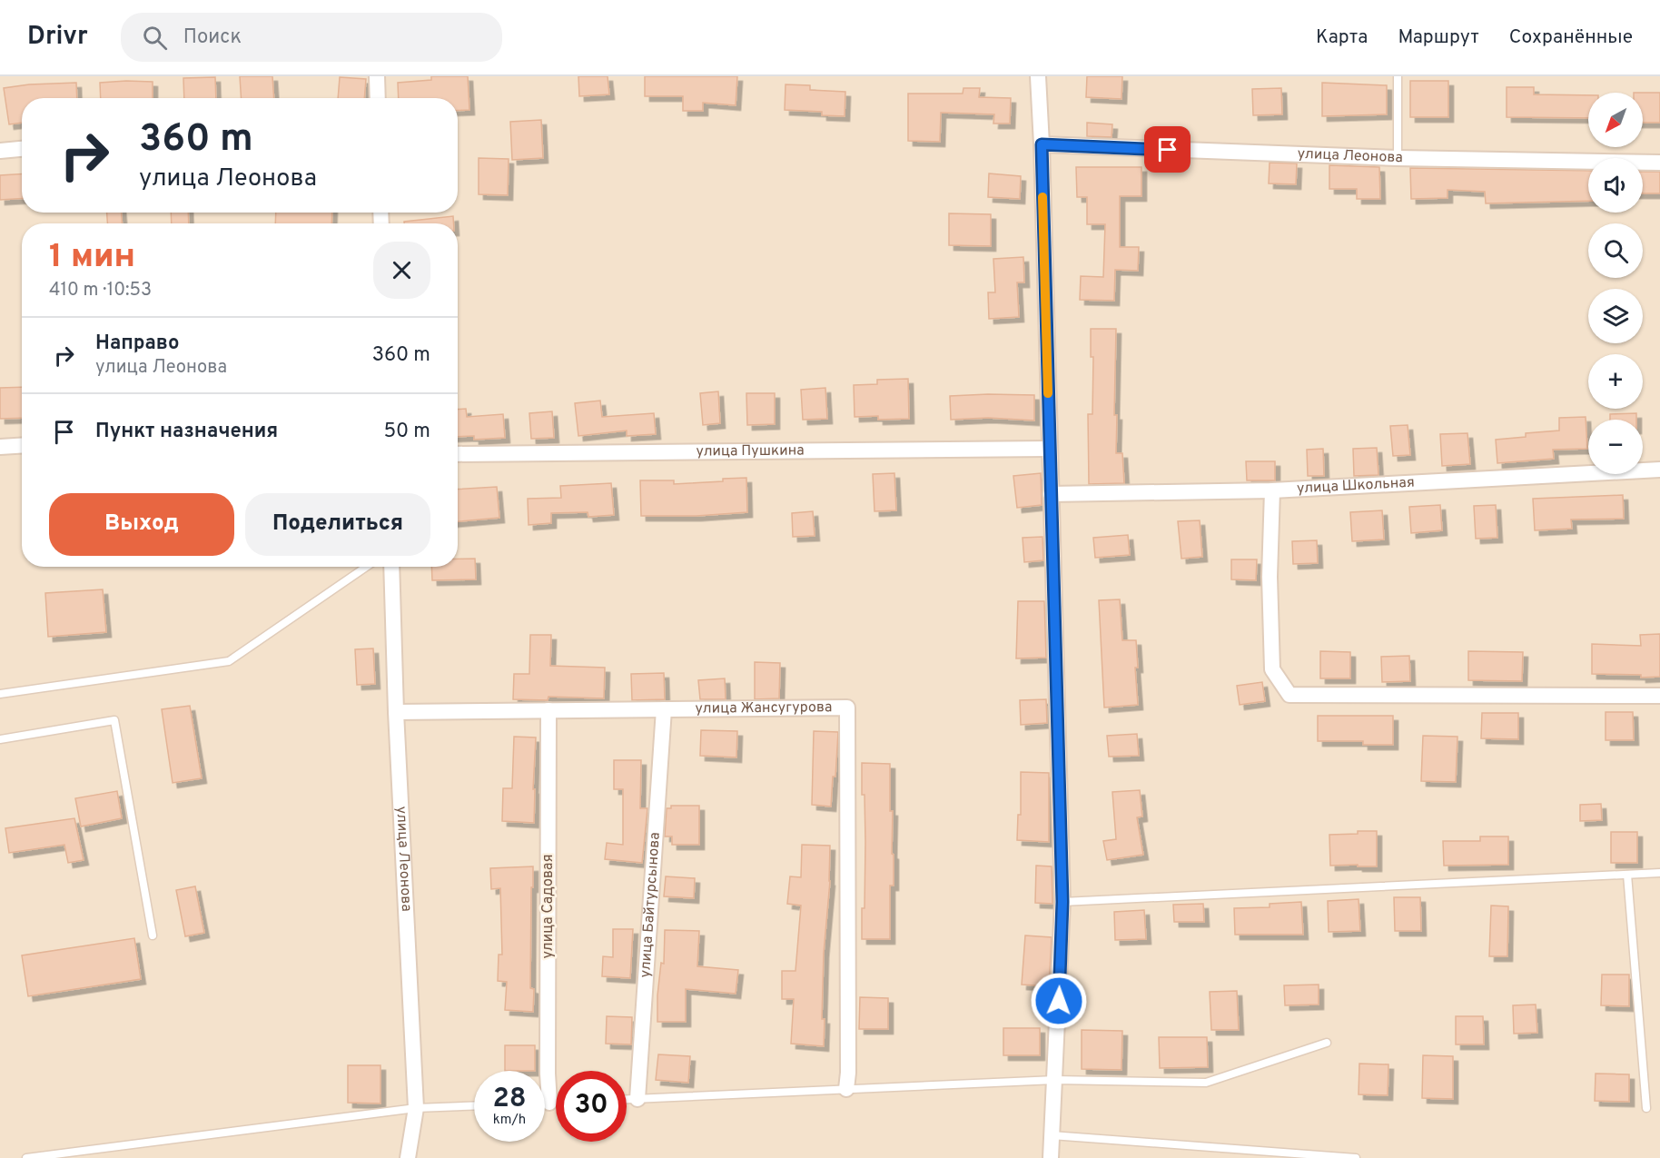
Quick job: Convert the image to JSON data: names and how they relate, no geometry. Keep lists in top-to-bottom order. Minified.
{"streets":{"street":["улица Леонова","улица Пушкина","улица Школьная","улица Жансугурова","улица Байтурсынова","улица Садовая"]},"crossings":[["улица Леонова","улица Жансугурова"],["улица Жансугурова","улица Байтурсынова"],["улица Жансугурова","улица Садовая"]],"north":"bottom left","page":{"header":"Drivr","search":"Поиск","nav":["Карта","Маршрут","Сохранённые"],"map_buttons":["+","−"],"turn":["360 m","улица Леонова"],"heading":["1 мин","410 m · 10:53"],"list":[{"name":"Направо","note":"улица Леонова","value":"360 m"},{"name":"Пункт назначения","value":"50 m"}],"buttons":["Выход","Поделиться"],"speed":"28 km/h","limit":"30"}}
